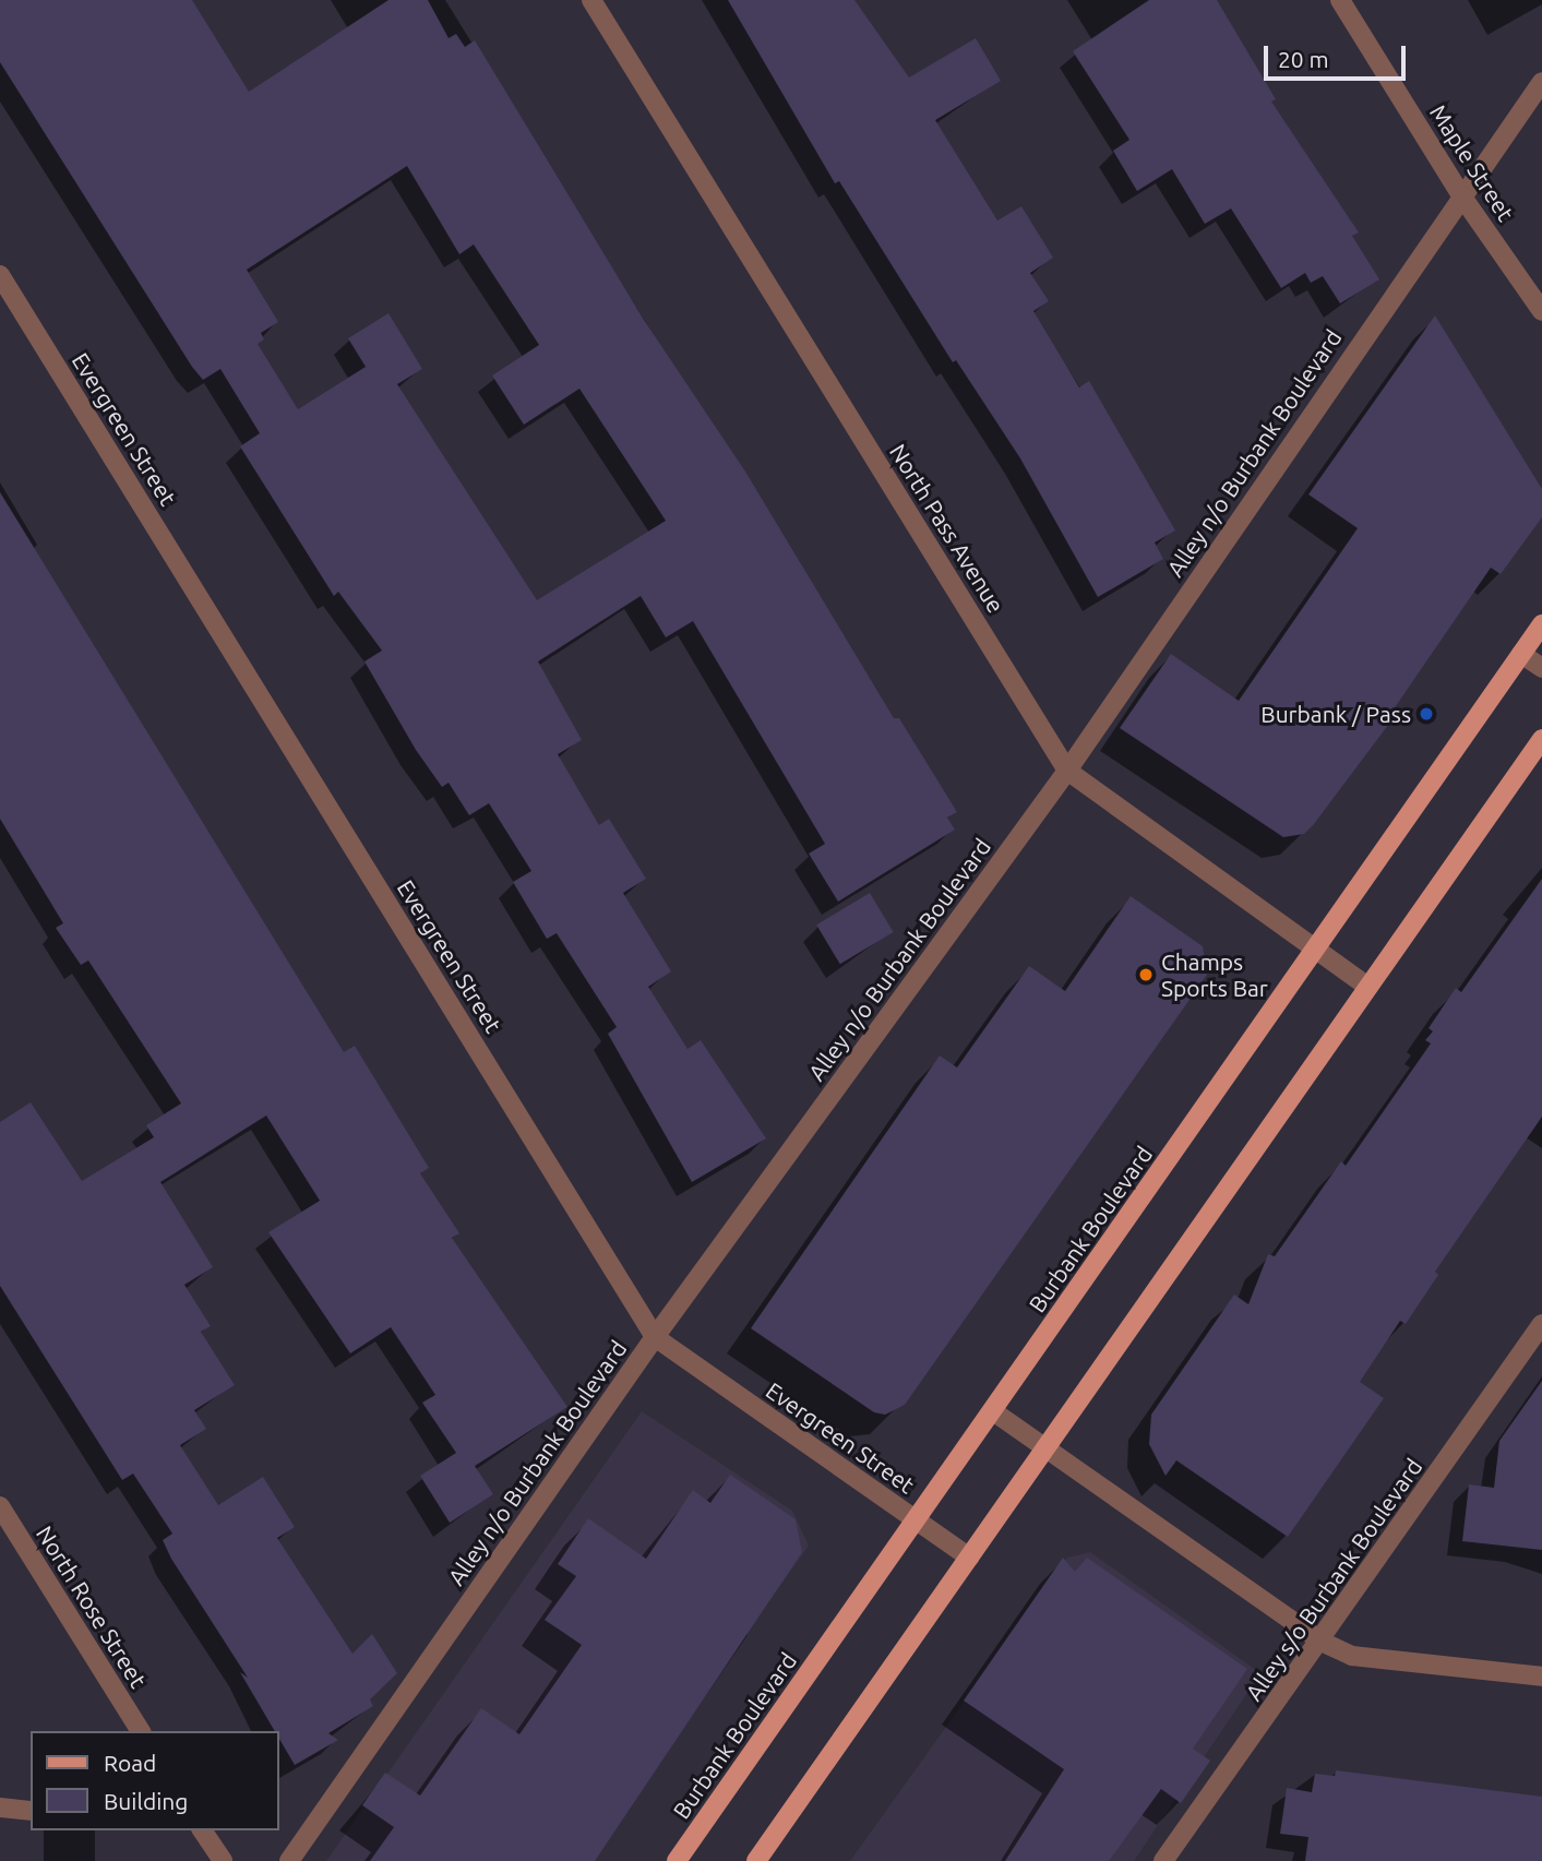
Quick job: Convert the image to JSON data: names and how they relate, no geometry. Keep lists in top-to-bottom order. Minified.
{"streets":{"main road":["Burbank Boulevard"],"street":["Maple Street","Evergreen Street","Alley n/o Burbank Boulevard","North Pass Avenue","Alley s/o Burbank Boulevard","North Rose Street"]},"crossings":[["Maple Street","Alley n/o Burbank Boulevard"],["Evergreen Street","Alley n/o Burbank Boulevard"],["Evergreen Street","Burbank Boulevard"],["Alley n/o Burbank Boulevard","North Pass Avenue"],["North Pass Avenue","Burbank Boulevard"]],"places":["Burbank / Pass","Champs Sports Bar"],"legend":["Road","Building"],"scale_bar":"20 m"}
